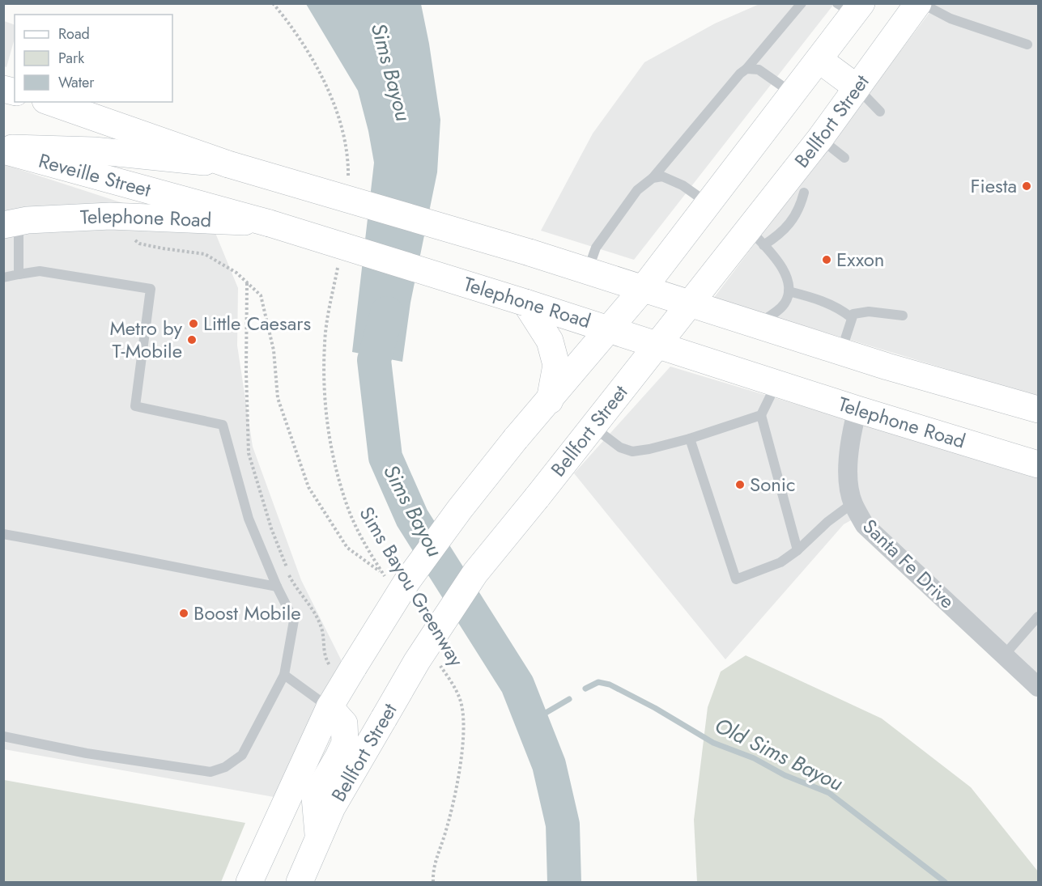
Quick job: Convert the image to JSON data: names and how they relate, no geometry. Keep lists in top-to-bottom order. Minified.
{"streets":{"main road":["Bellfort Street","Reveille Street","Telephone Road"],"street":["Santa Fe Drive"],"path":["Sims Bayou Greenway"]},"crossings":[["Bellfort Street","Telephone Road"],["Reveille Street","Telephone Road"],["Telephone Road","Santa Fe Drive"]],"water":["Sims Bayou","Old Sims Bayou"],"places":["Fiesta","Exxon","Little Caesars","Metro by T-Mobile","Sonic","Boost Mobile"],"legend":["Road","Park","Water"]}
